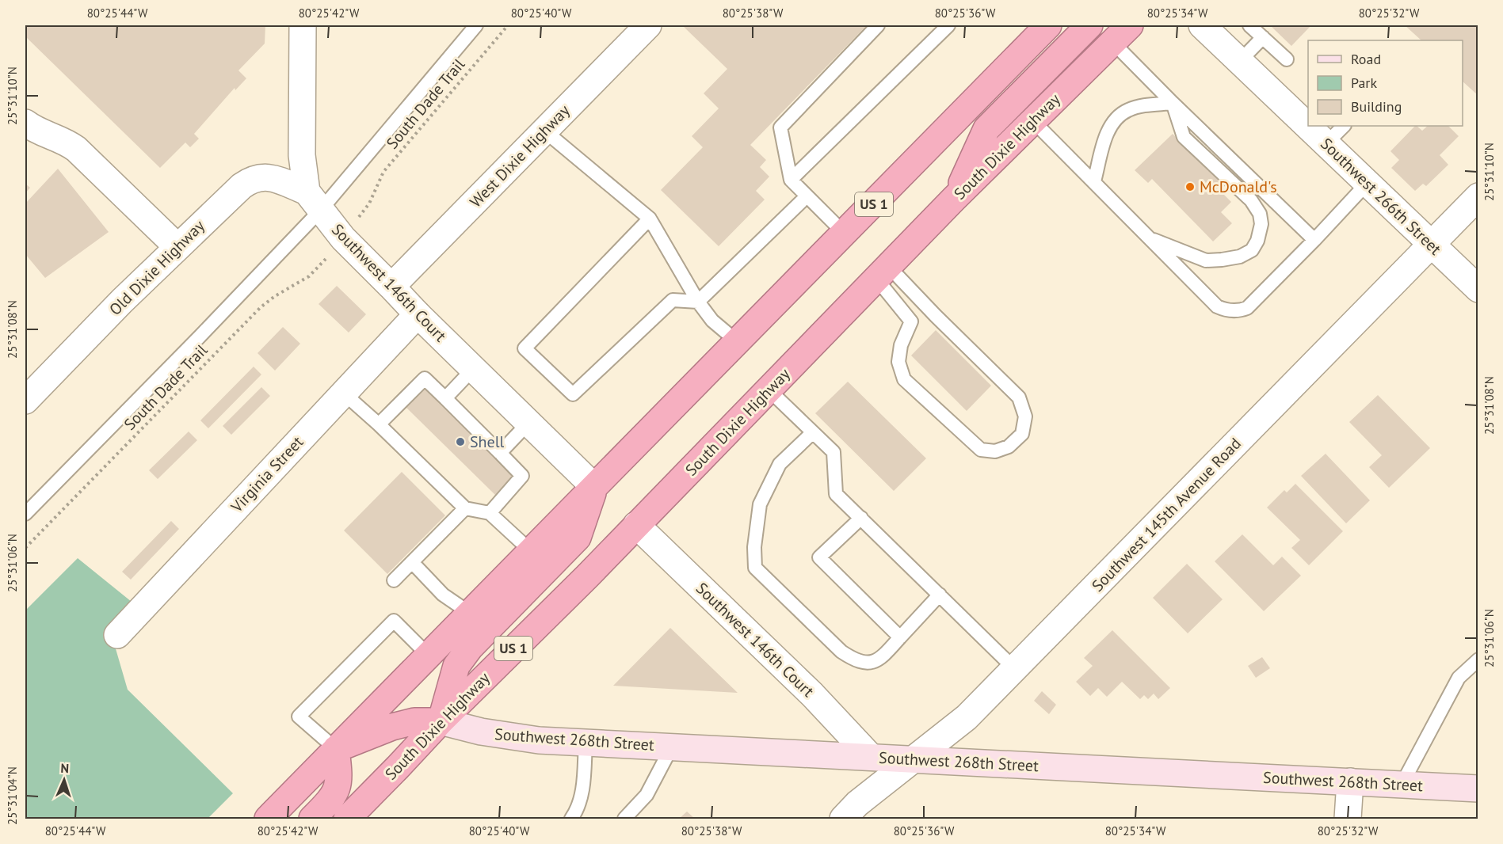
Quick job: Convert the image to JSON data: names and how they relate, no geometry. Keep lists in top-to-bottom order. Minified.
{"streets":{"highway":["South Dixie Highway","US 1"],"main road":["Southwest 268th Street"],"street":["West Dixie Highway","Southwest 266th Street","Old Dixie Highway","Southwest 146th Court","Virginia Street","Southwest 145th Avenue Road"],"path":["South Dade Trail"]},"crossings":[["South Dixie Highway","Southwest 146th Court"],["South Dixie Highway","Southwest 268th Street"],["West Dixie Highway","Southwest 146th Court"],["Southwest 266th Street","Southwest 145th Avenue Road"],["US 1","Southwest 146th Court"],["Old Dixie Highway","Southwest 146th Court"],["Southwest 146th Court","Virginia Street"],["Southwest 146th Court","Southwest 268th Street"],["Southwest 145th Avenue Road","Southwest 268th Street"]],"places":["McDonald's","Shell"],"legend":["Road","Park","Building"],"north":"top","coordinates":["80°25'44\"W","80°25'42\"W","80°25'40\"W","80°25'38\"W","80°25'36\"W","80°25'34\"W","80°25'32\"W","25°31'10\"N","25°31'08\"N","25°31'06\"N","25°31'04\"N"]}
